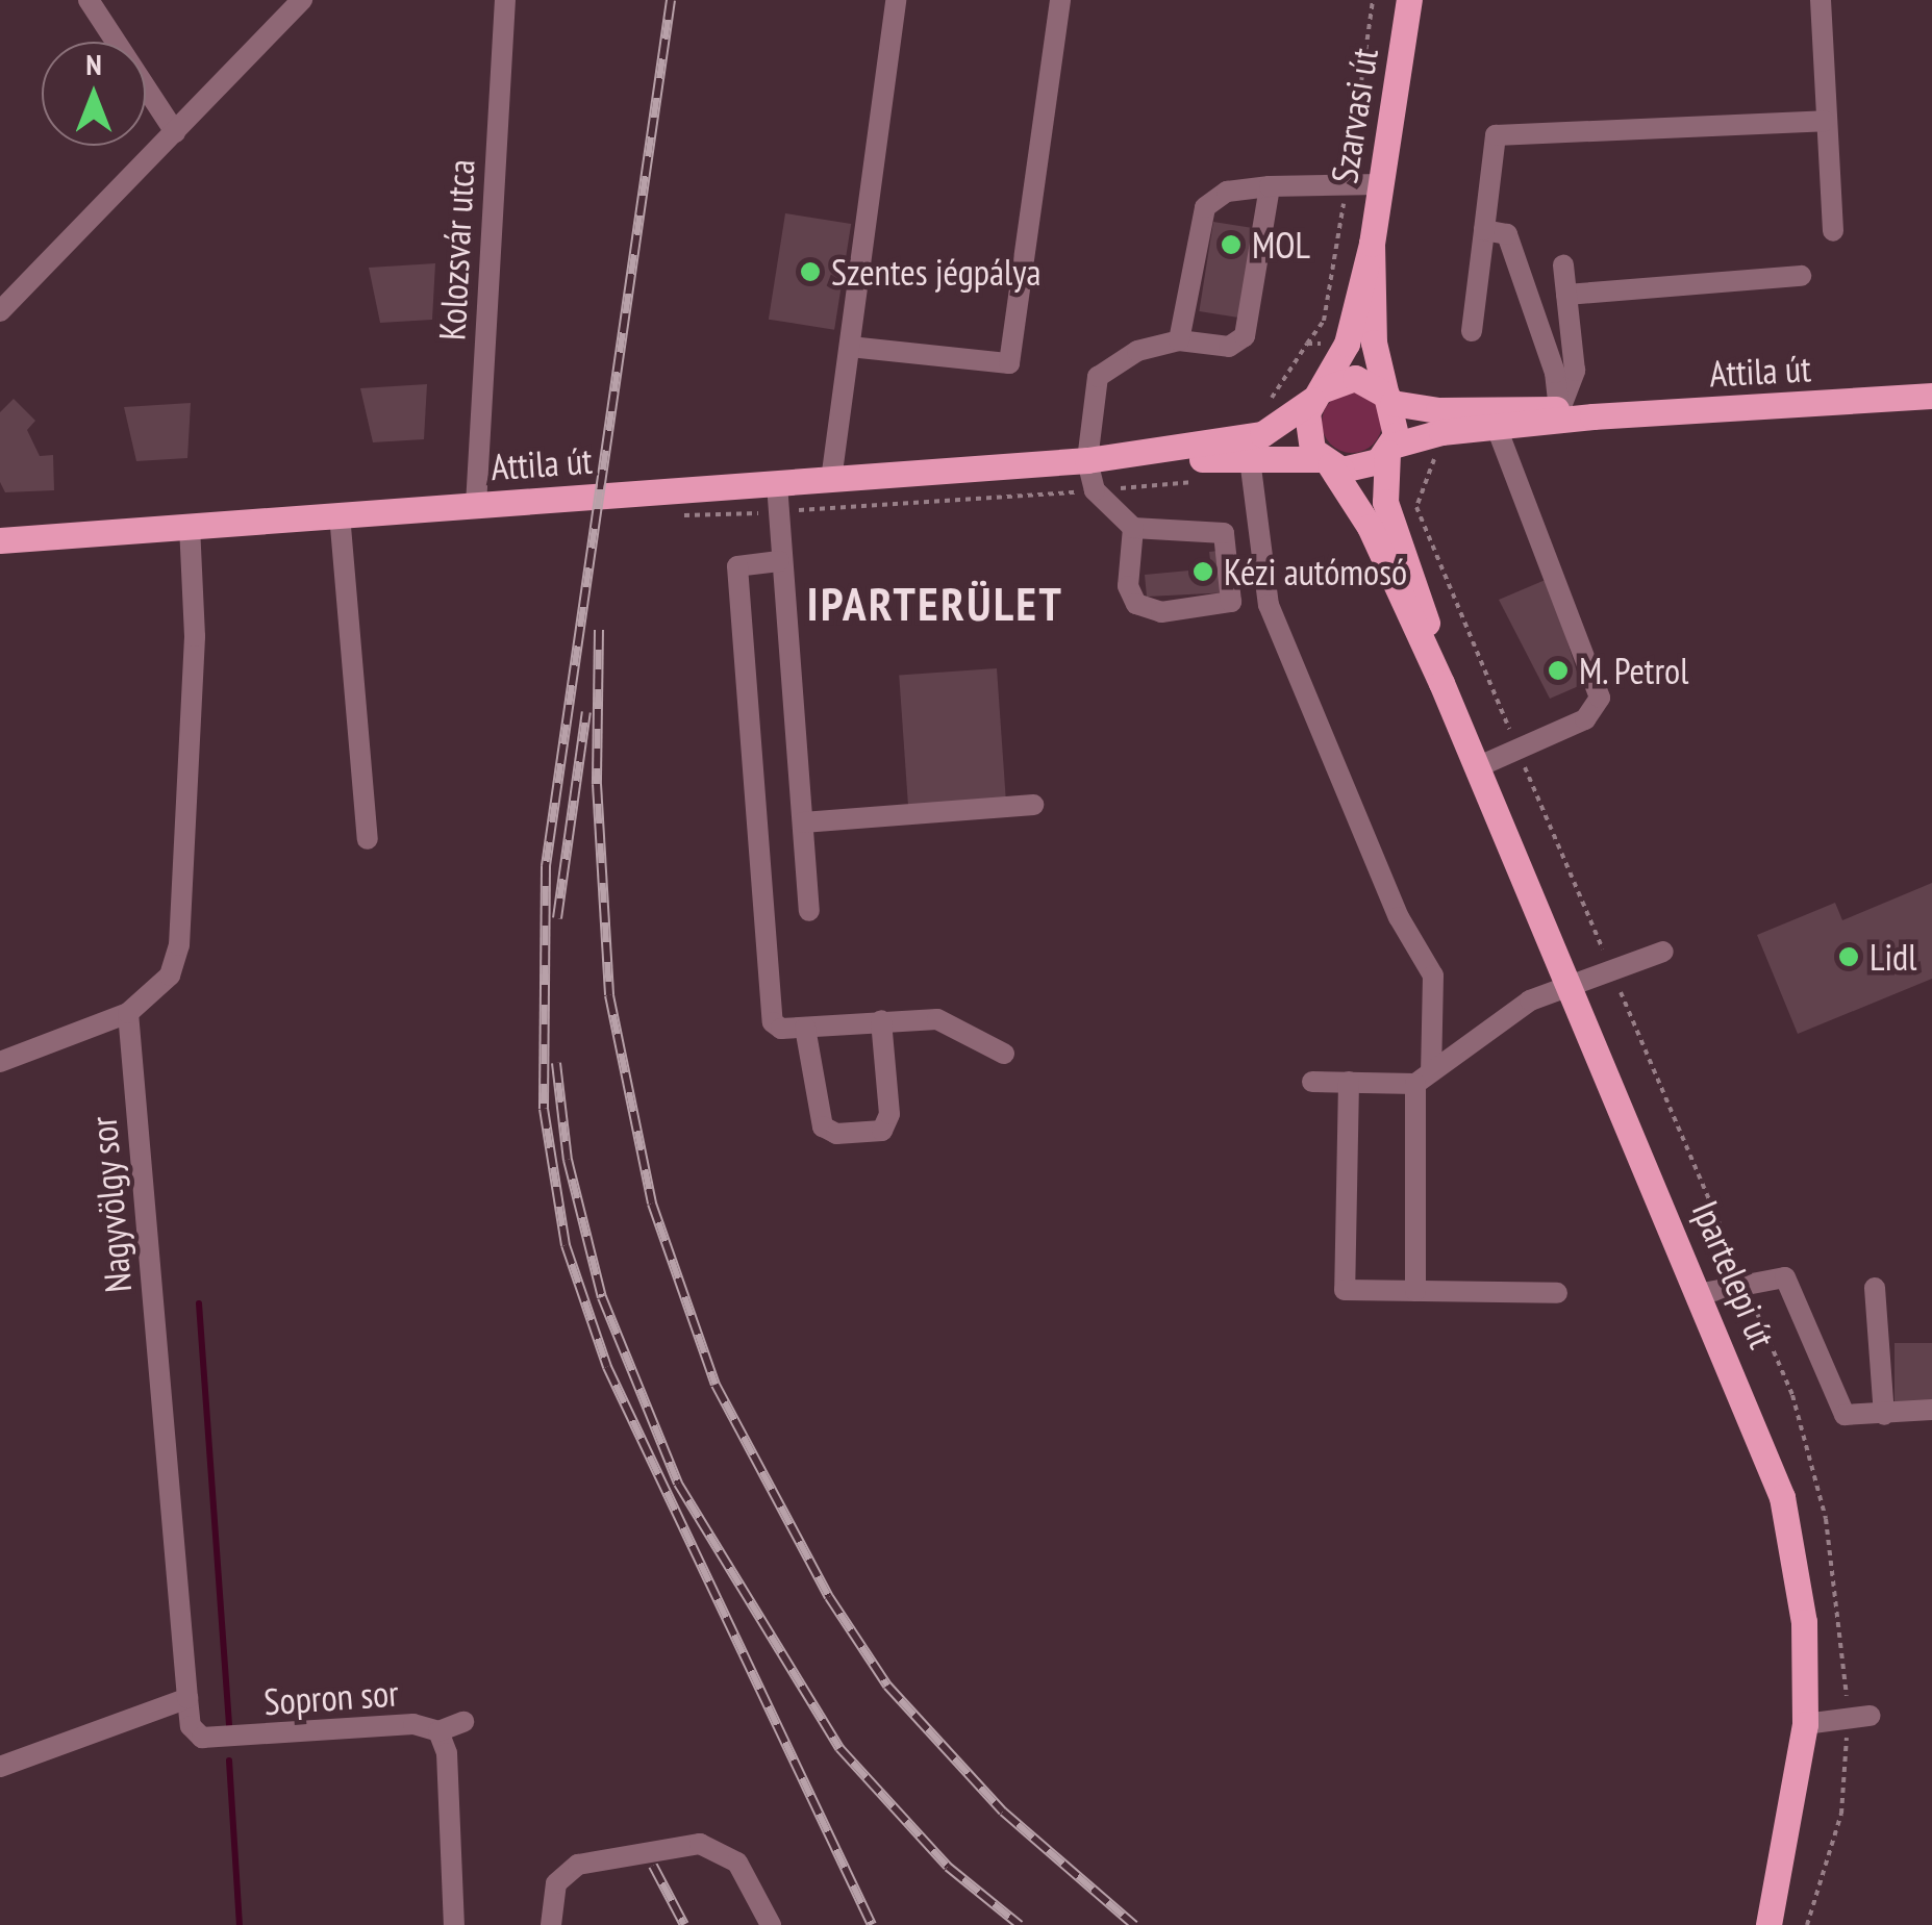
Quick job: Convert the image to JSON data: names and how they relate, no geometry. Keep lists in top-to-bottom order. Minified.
{"streets":{"main road":["Szarvasi út","Attila út","Ipartelepi út"],"street":["Kolozsvár utca","Nagyvölgy sor","Sopron sor"]},"crossings":[["Kolozsvár utca","Attila út"],["Nagyvölgy sor","Sopron sor"]],"districts":["IPARTERÜLET"],"places":["MOL","Szentes jégpálya","Kézi autómosó","M. Petrol","Lidl"],"north":"top"}
